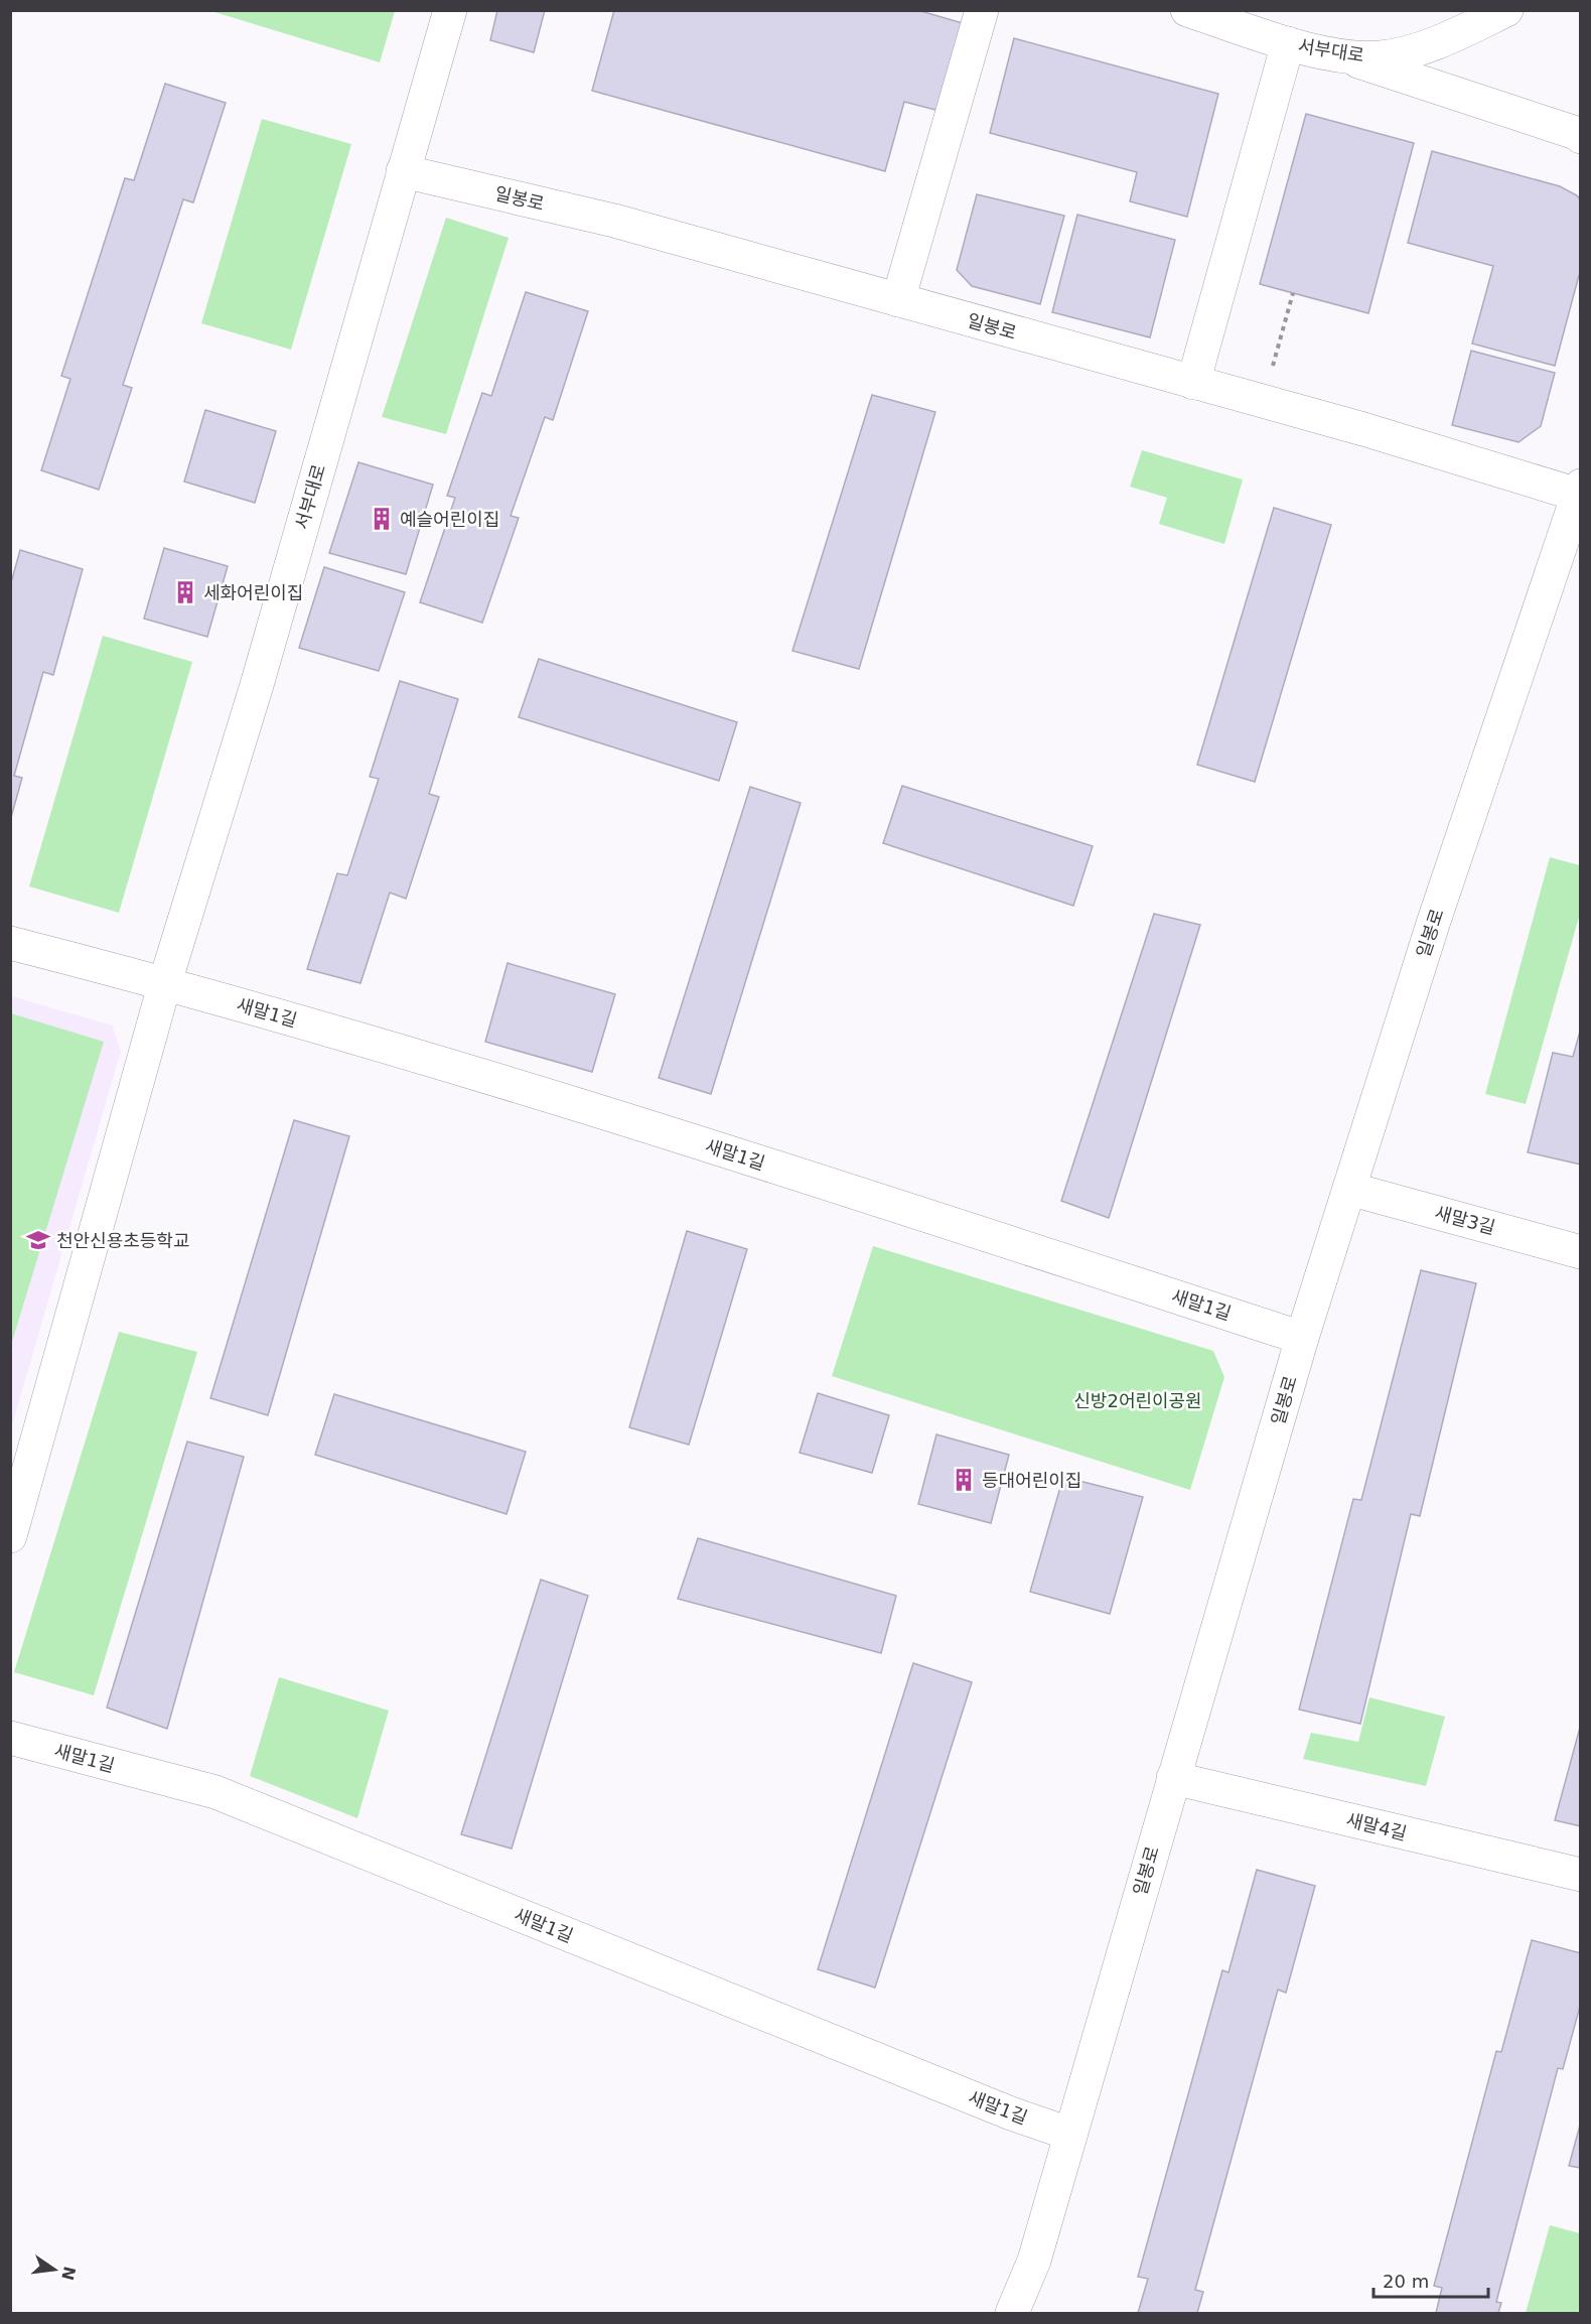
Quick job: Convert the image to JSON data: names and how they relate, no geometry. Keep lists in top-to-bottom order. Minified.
{"streets":{"street":["서부대로","일봉로","새말1길","새말3길","새말4길"]},"crossings":[["서부대로","일봉로"],["서부대로","새말1길"],["일봉로","새말1길"],["일봉로","새말3길"],["일봉로","새말4길"]],"parks":["신방2어린이공원"],"places":{"building":["예슬어린이집","세화어린이집","등대어린이집"],"school or university":["천안신용초등학교"]},"scale_bar":"20 m","north":"right"}
